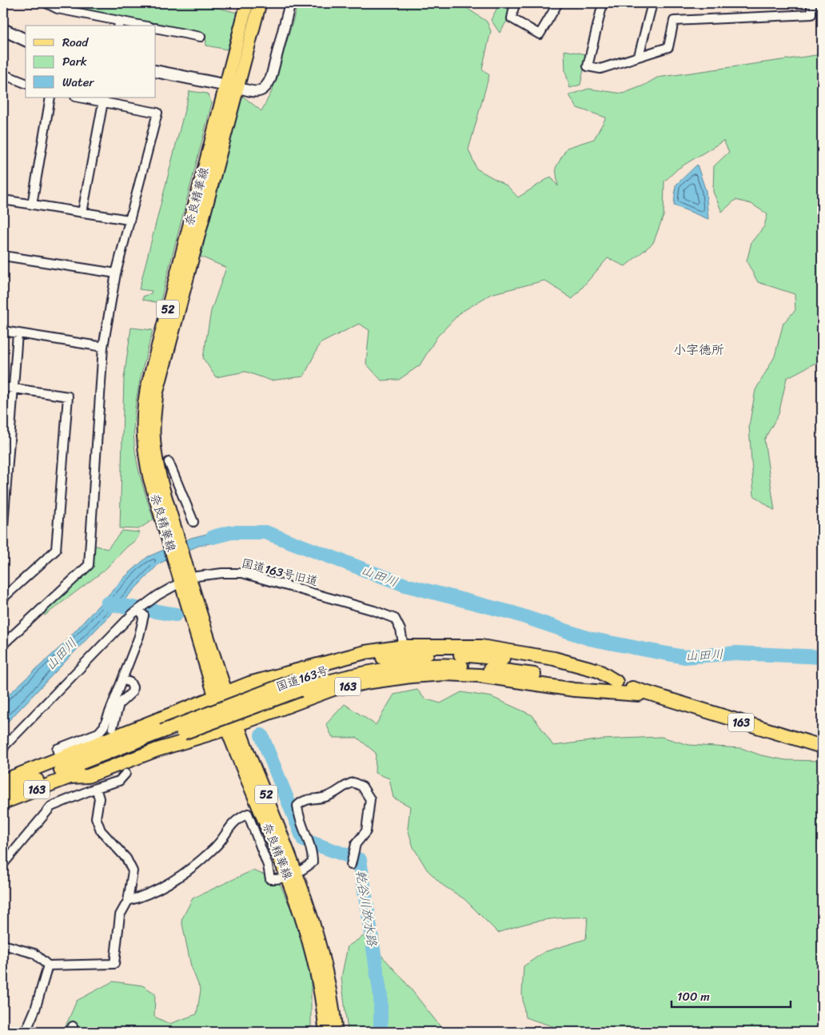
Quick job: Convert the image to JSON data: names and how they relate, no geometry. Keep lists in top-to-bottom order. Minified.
{"streets":{"highway":["国道163号","163"],"main road":["奈良精華線","52"],"street":["国道163号旧道"]},"crossings":[["奈良精華線","国道163号旧道"],["奈良精華線","163"],["国道163号","163"]],"districts":["小字徳所"],"water":["山田川","乾谷川放水路"],"legend":["Road","Park","Water"],"scale_bar":"100 m"}
